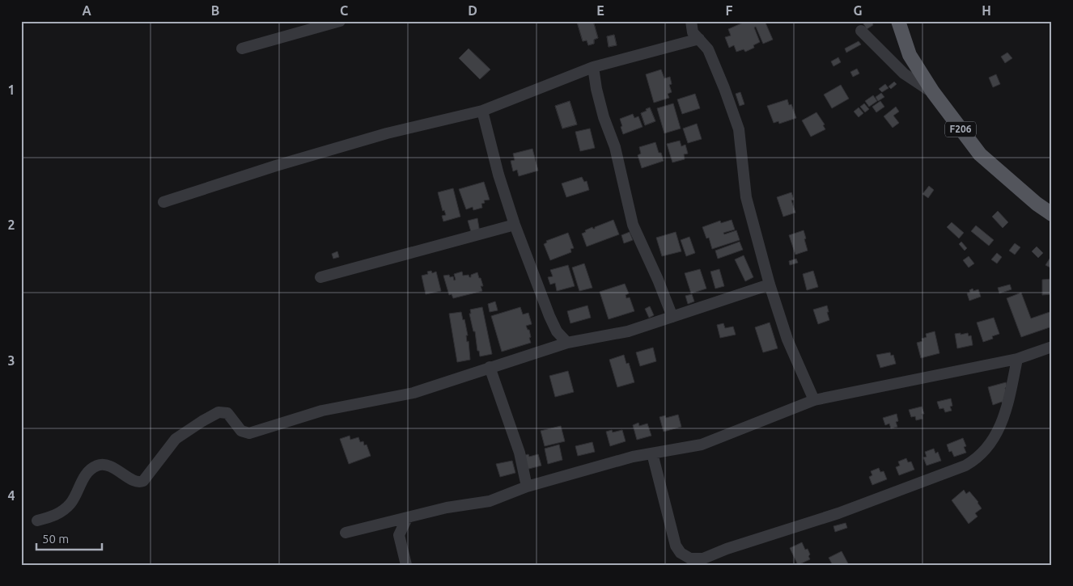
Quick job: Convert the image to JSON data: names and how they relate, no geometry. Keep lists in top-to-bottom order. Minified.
{"streets":{"main road":["F206"]},"scale_bar":"50 m","grid":{"columns":["A","B","C","D","E","F","G","H"],"rows":["1","2","3","4"]}}
